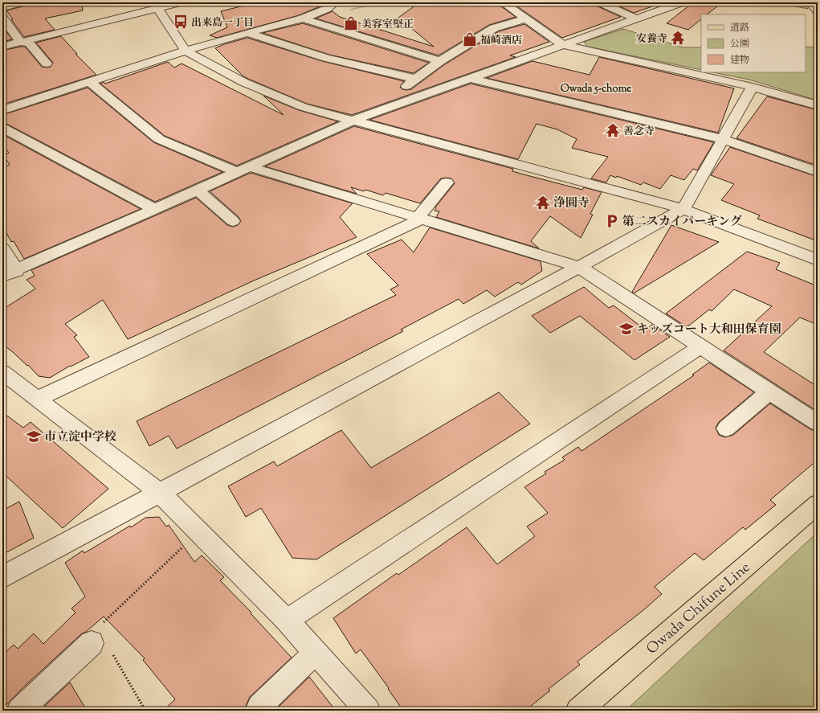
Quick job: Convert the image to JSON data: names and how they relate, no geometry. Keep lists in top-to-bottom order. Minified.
{"streets":{"main road":["Owada Chifune Line"]},"districts":["Owada 5-chome"],"places":{"bus stop":["出来島一丁目"],"shop":["美容室堅正","福崎酒店"],"temple":["安養寺","善念寺","浄圓寺"],"parking":["第二スカイパーキング"],"school or university":["キッズコート大和田保育園","市立淀中学校"]},"legend":["道路","公園","建物"]}
